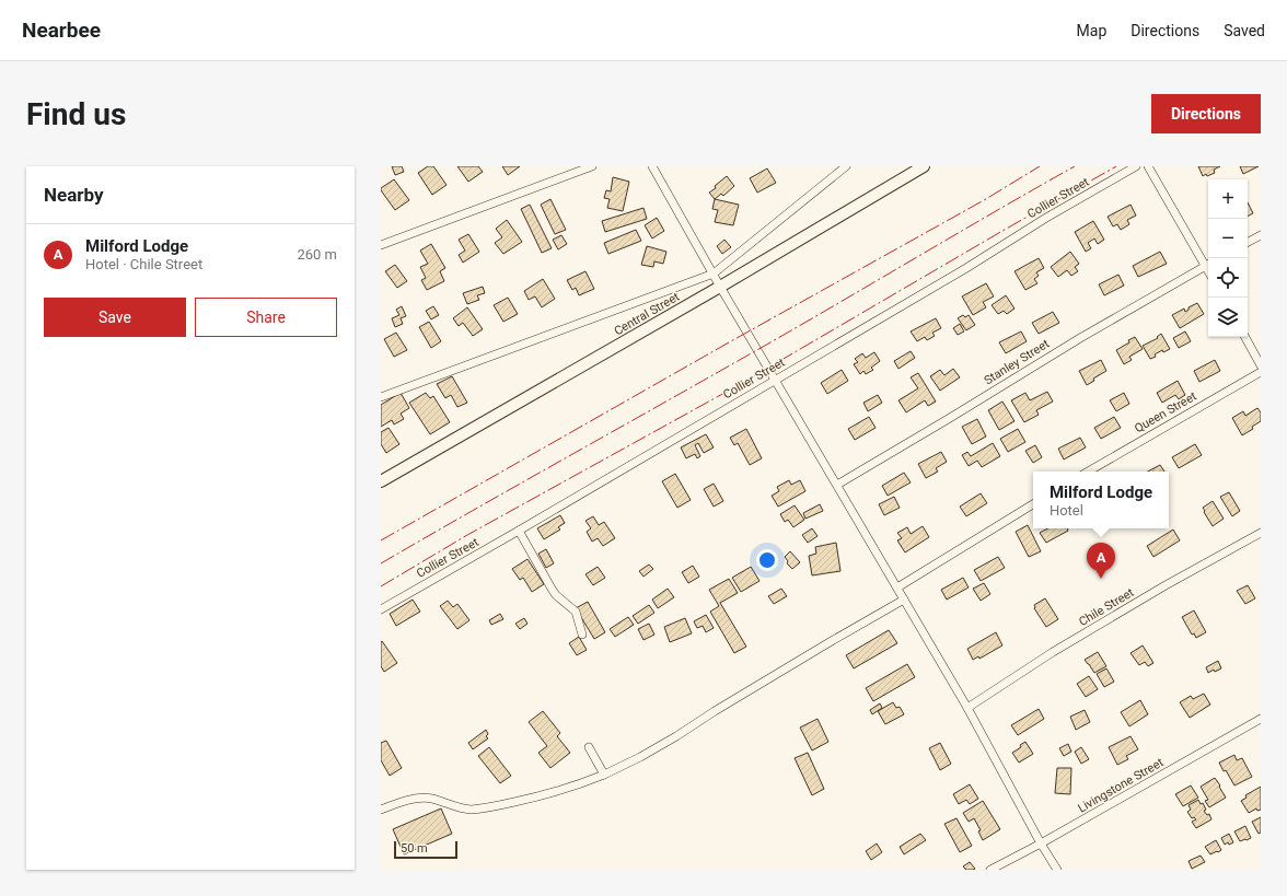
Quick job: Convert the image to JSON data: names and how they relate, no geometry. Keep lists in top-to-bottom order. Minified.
{"streets":{"main road":["Central Street"],"street":["Collier Street","Stanley Street","Queen Street","Chile Street","Livingstone Street"]},"scale_bar":"50 m","page":{"header":"Nearbee","nav":["Map","Directions","Saved"],"buttons":["Directions",["Save","Share"]],"title":"Find us","heading":"Nearby","map_buttons":["+","−"],"list":[{"mark":"A","name":"Milford Lodge","note":"Hotel · Chile Street","value":"260 m"}],"popup":["Milford Lodge","Hotel"],"pins":"A","scale":"50 m"}}
